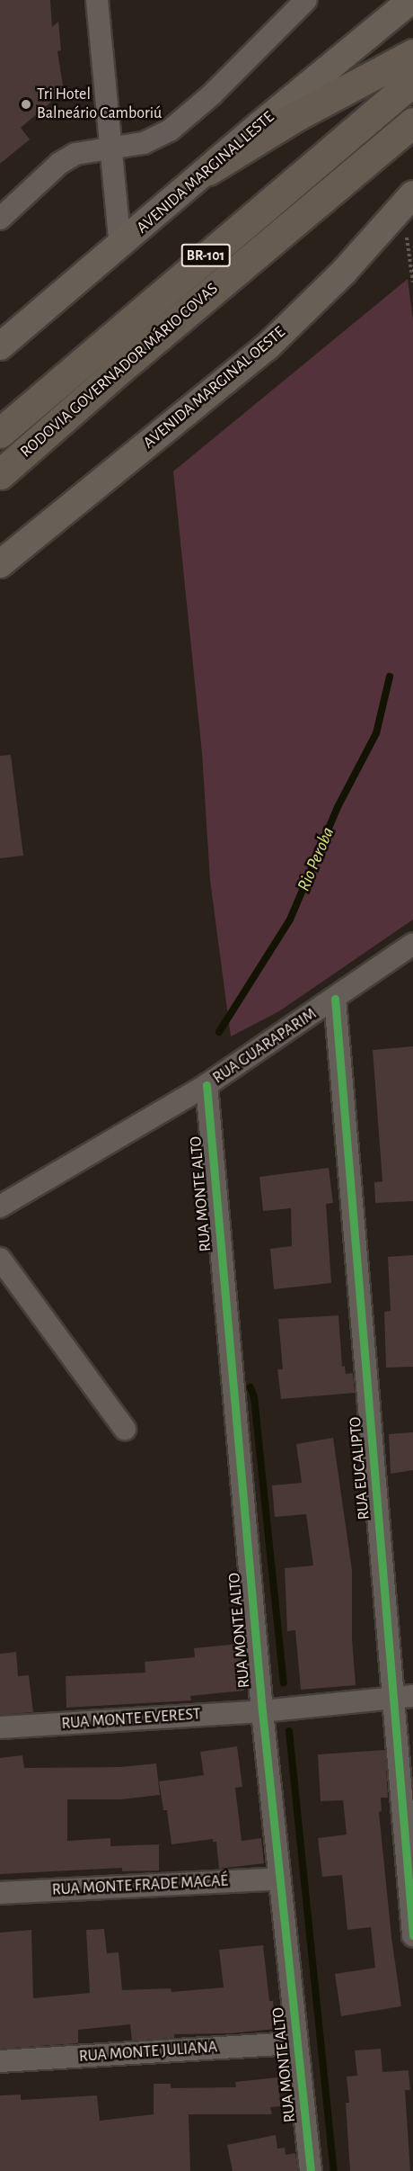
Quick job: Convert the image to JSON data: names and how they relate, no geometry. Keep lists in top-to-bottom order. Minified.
{"streets":{"highway":["BR-101","RODOVIA GOVERNADOR MÁRIO COVAS"],"main road":["AVENIDA MARGINAL LESTE","AVENIDA MARGINAL OESTE"],"street":["RUA GUARAPARIM","RUA MONTE ALTO","RUA EUCALIPTO","RUA MONTE EVEREST","RUA MONTE FRADE MACAÉ","RUA MONTE JULIANA"]},"crossings":[["RUA GUARAPARIM","RUA MONTE ALTO"],["RUA GUARAPARIM","RUA EUCALIPTO"],["RUA MONTE ALTO","RUA MONTE EVEREST"],["RUA MONTE ALTO","RUA MONTE FRADE MACAÉ"],["RUA MONTE ALTO","RUA MONTE JULIANA"],["RUA EUCALIPTO","RUA MONTE EVEREST"]],"water":["Rio Peroba"],"places":["Tri Hotel Balneário Camboriú"]}
